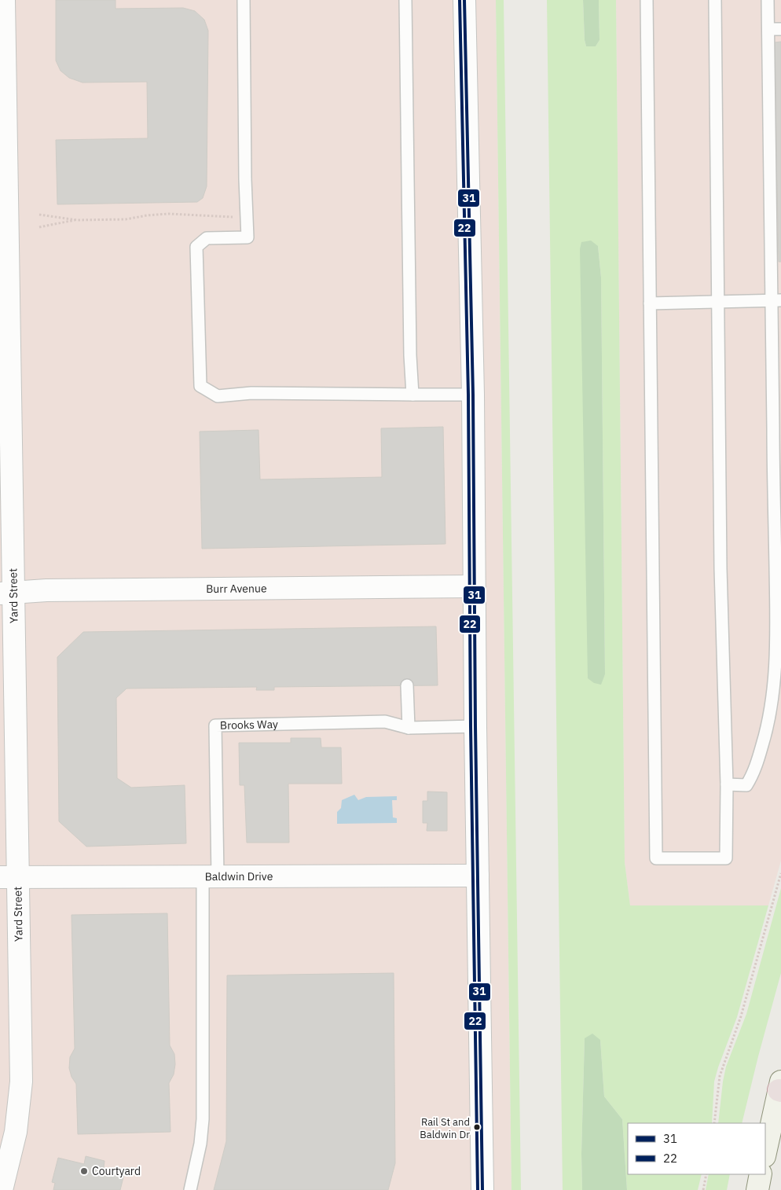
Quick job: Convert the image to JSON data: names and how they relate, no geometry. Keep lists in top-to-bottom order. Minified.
{"streets":{"street":["Burr Avenue","Yard Street","Baldwin Drive"],"lane":["Brooks Way"]},"crossings":[["Burr Avenue","Yard Street"],["Yard Street","Baldwin Drive"],["Brooks Way","Baldwin Drive"]],"places":["Rail St and Baldwin Dr","Courtyard"],"lines":["transit line 31","transit line 22"],"legend":["31","22"]}
